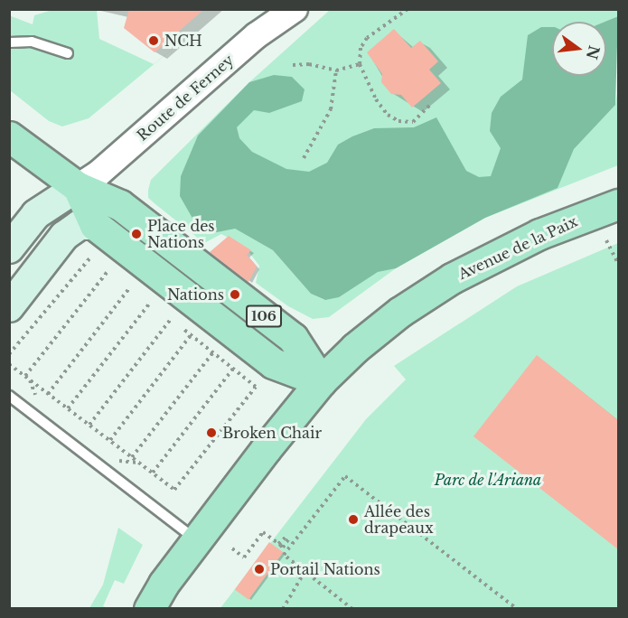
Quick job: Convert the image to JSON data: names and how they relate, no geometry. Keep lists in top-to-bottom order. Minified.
{"streets":{"main road":["Avenue de la Paix","106"],"street":["Route de Ferney"]},"crossings":[["Route de Ferney","106"],["Avenue de la Paix","106"]],"parks":["Parc de l'Ariana"],"places":["NCH","Place des Nations","Nations","Broken Chair","Allée des drapeaux","Portail Nations"],"north":"right"}
